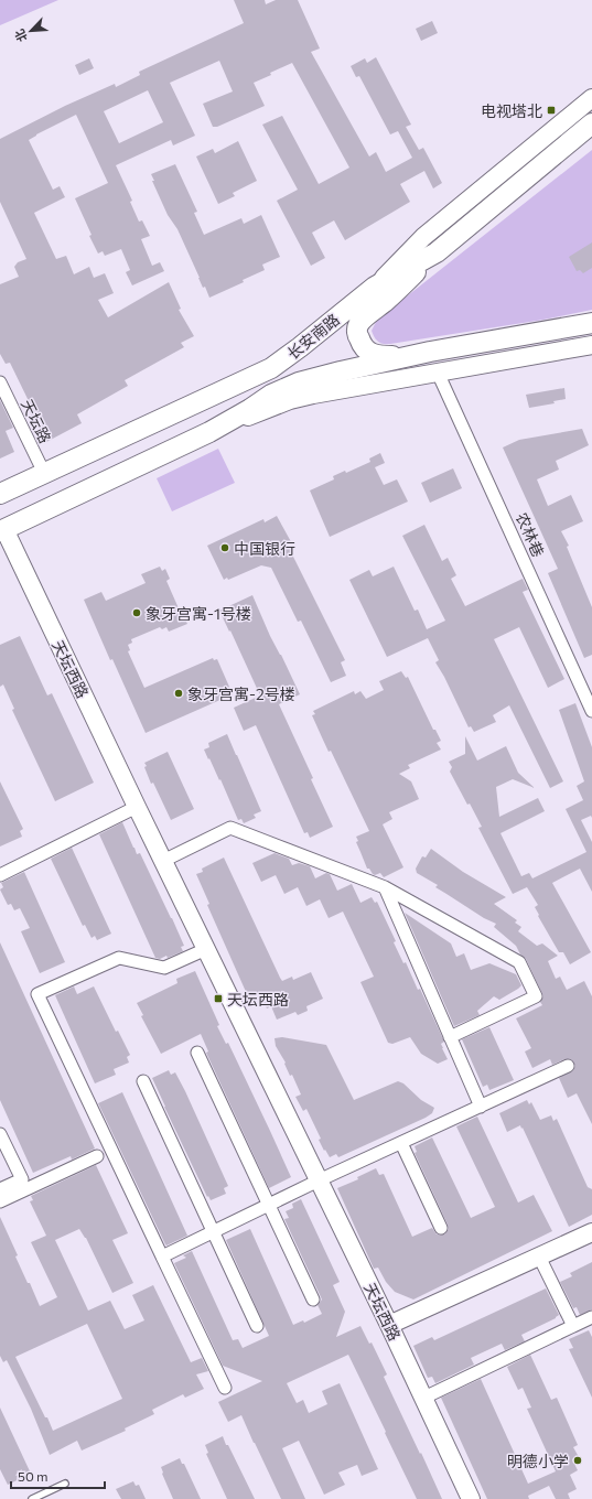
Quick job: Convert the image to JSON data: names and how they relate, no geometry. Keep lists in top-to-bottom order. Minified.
{"streets":{"main road":["长安南路"],"street":["天坛路","农林巷","天坛西路"]},"crossings":[["长安南路","天坛路"],["长安南路","天坛西路"]],"places":{"transit":["电视塔北","天坛西路"],"other":["中国银行","象牙宫寓-1号楼","象牙宫寓-2号楼","明德小学"]},"scale_bar":"50 m","north":"bottom left"}
